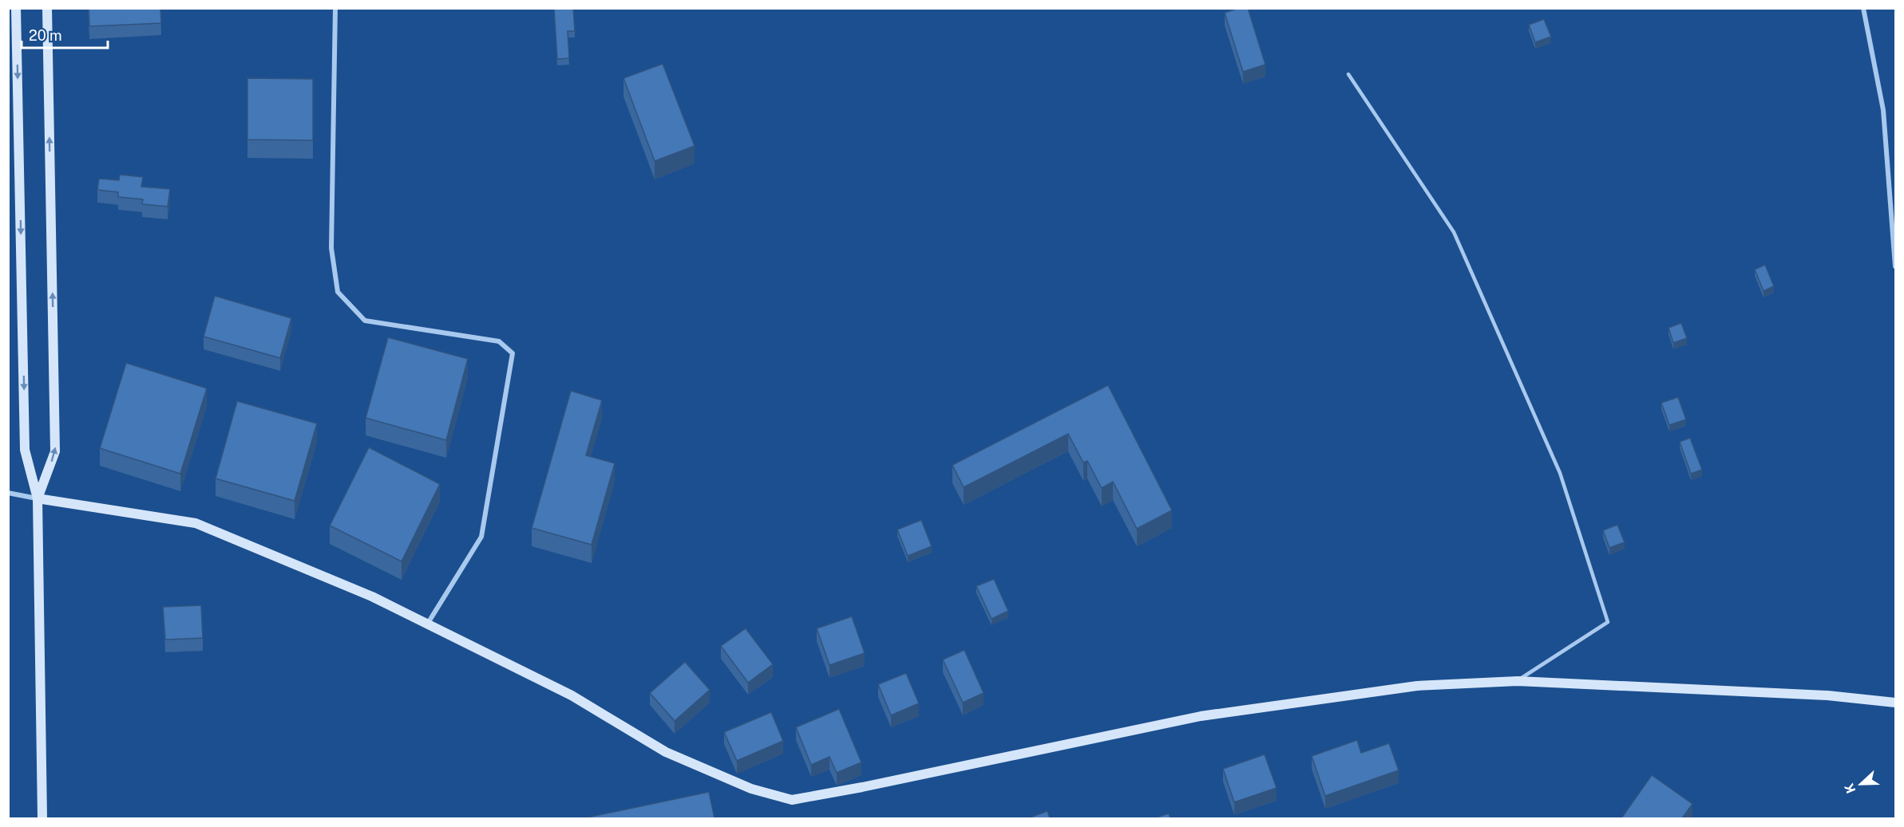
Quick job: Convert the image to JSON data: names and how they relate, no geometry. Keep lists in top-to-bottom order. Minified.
{"scale_bar":"20 m","north":"left"}
